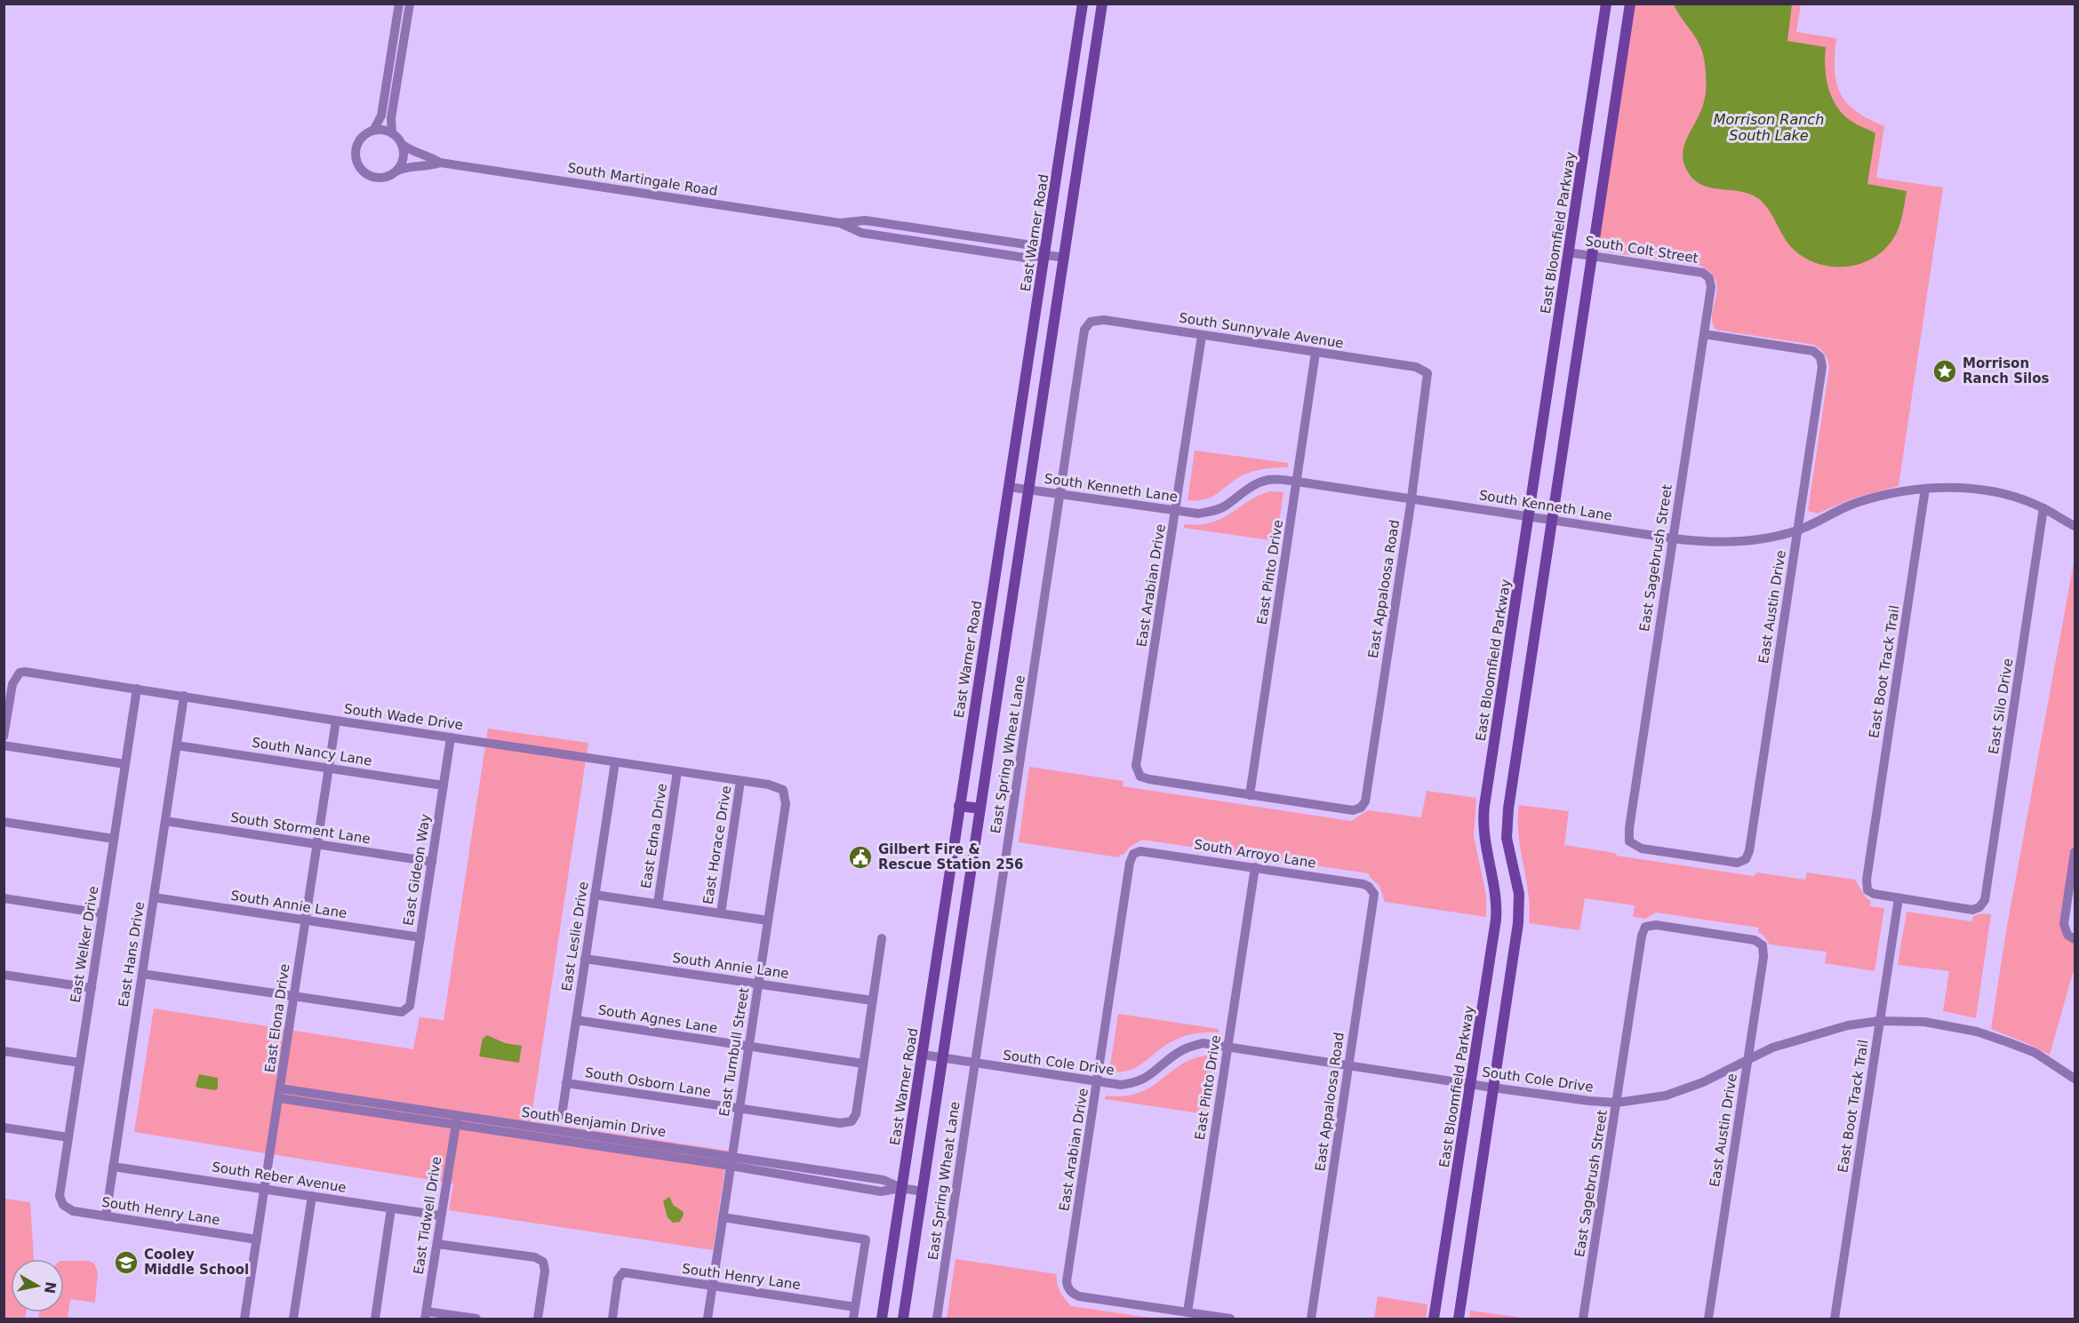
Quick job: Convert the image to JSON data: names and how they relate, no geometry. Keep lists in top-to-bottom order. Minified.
{"streets":{"main road":["East Warner Road","East Bloomfield Parkway"],"street":["South Martingale Road","South Colt Street","South Sunnyvale Avenue","South Kenneth Lane","East Sagebrush Street","East Pinto Drive","East Arabian Drive","East Appaloosa Road","East Austin Drive","East Boot Track Trail","East Silo Drive","South Wade Drive","South Nancy Lane","East Spring Wheat Lane","South Storment Lane","East Edna Drive","East Horace Drive","South Arroyo Lane","East Gideon Way","South Annie Lane","East Leslie Drive","East Welker Drive","East Hans Drive","East Elona Drive","South Agnes Lane","East Turnbull Street","South Cole Drive","South Osborn Lane","South Benjamin Drive","South Reber Avenue","South Henry Lane","East Tidwell Drive"]},"crossings":[["South Martingale Road","East Warner Road"],["East Warner Road","South Kenneth Lane"],["East Warner Road","South Cole Drive"],["East Warner Road","South Benjamin Drive"],["East Bloomfield Parkway","South Colt Street"],["East Bloomfield Parkway","South Kenneth Lane"],["East Bloomfield Parkway","South Cole Drive"],["South Colt Street","East Sagebrush Street"],["South Sunnyvale Avenue","East Pinto Drive"],["South Sunnyvale Avenue","East Arabian Drive"],["South Sunnyvale Avenue","East Appaloosa Road"],["South Sunnyvale Avenue","East Spring Wheat Lane"],["South Kenneth Lane","East Sagebrush Street"],["South Kenneth Lane","East Pinto Drive"],["South Kenneth Lane","East Arabian Drive"],["South Kenneth Lane","East Appaloosa Road"],["South Kenneth Lane","East Austin Drive"],["South Kenneth Lane","East Boot Track Trail"],["South Kenneth Lane","East Silo Drive"],["South Kenneth Lane","East Spring Wheat Lane"],["East Sagebrush Street","East Austin Drive"],["East Sagebrush Street","South Cole Drive"],["East Pinto Drive","East Arabian Drive"],["East Pinto Drive","East Appaloosa Road"],["East Pinto Drive","South Arroyo Lane"],["East Pinto Drive","South Cole Drive"],["East Arabian Drive","East Appaloosa Road"],["East Arabian Drive","South Arroyo Lane"],["East Arabian Drive","South Cole Drive"],["East Appaloosa Road","South Arroyo Lane"],["East Appaloosa Road","South Cole Drive"],["East Austin Drive","South Cole Drive"],["East Boot Track Trail","East Silo Drive"],["East Boot Track Trail","South Cole Drive"],["South Wade Drive","East Edna Drive"],["South Wade Drive","East Horace Drive"],["South Wade Drive","East Gideon Way"],["South Wade Drive","East Leslie Drive"],["South Wade Drive","East Welker Drive"],["South Wade Drive","East Hans Drive"],["South Wade Drive","East Elona Drive"],["South Wade Drive","East Turnbull Street"],["South Nancy Lane","East Gideon Way"],["South Nancy Lane","East Hans Drive"],["South Nancy Lane","East Elona Drive"],["East Spring Wheat Lane","South Cole Drive"],["South Storment Lane","East Gideon Way"],["South Storment Lane","East Hans Drive"],["South Storment Lane","East Elona Drive"],["East Gideon Way","South Annie Lane"],["East Gideon Way","East Elona Drive"],["South Annie Lane","East Leslie Drive"],["South Annie Lane","East Hans Drive"],["South Annie Lane","East Elona Drive"],["South Annie Lane","East Turnbull Street"],["East Leslie Drive","South Agnes Lane"],["East Leslie Drive","South Osborn Lane"],["East Welker Drive","South Henry Lane"],["East Hans Drive","South Reber Avenue"],["East Hans Drive","South Henry Lane"],["East Elona Drive","South Benjamin Drive"],["East Elona Drive","South Reber Avenue"],["East Elona Drive","South Henry Lane"],["South Agnes Lane","East Turnbull Street"],["South Agnes Lane","South Osborn Lane"],["East Turnbull Street","South Osborn Lane"],["East Turnbull Street","South Benjamin Drive"],["East Turnbull Street","South Henry Lane"],["South Benjamin Drive","East Tidwell Drive"],["South Reber Avenue","East Tidwell Drive"]],"water":["Morrison Ranch South Lake"],"places":{"place":["Morrison Ranch Silos"],"public building":["Gilbert Fire & Rescue Station 256"],"school or university":["Cooley Middle School"]},"north":"right"}
